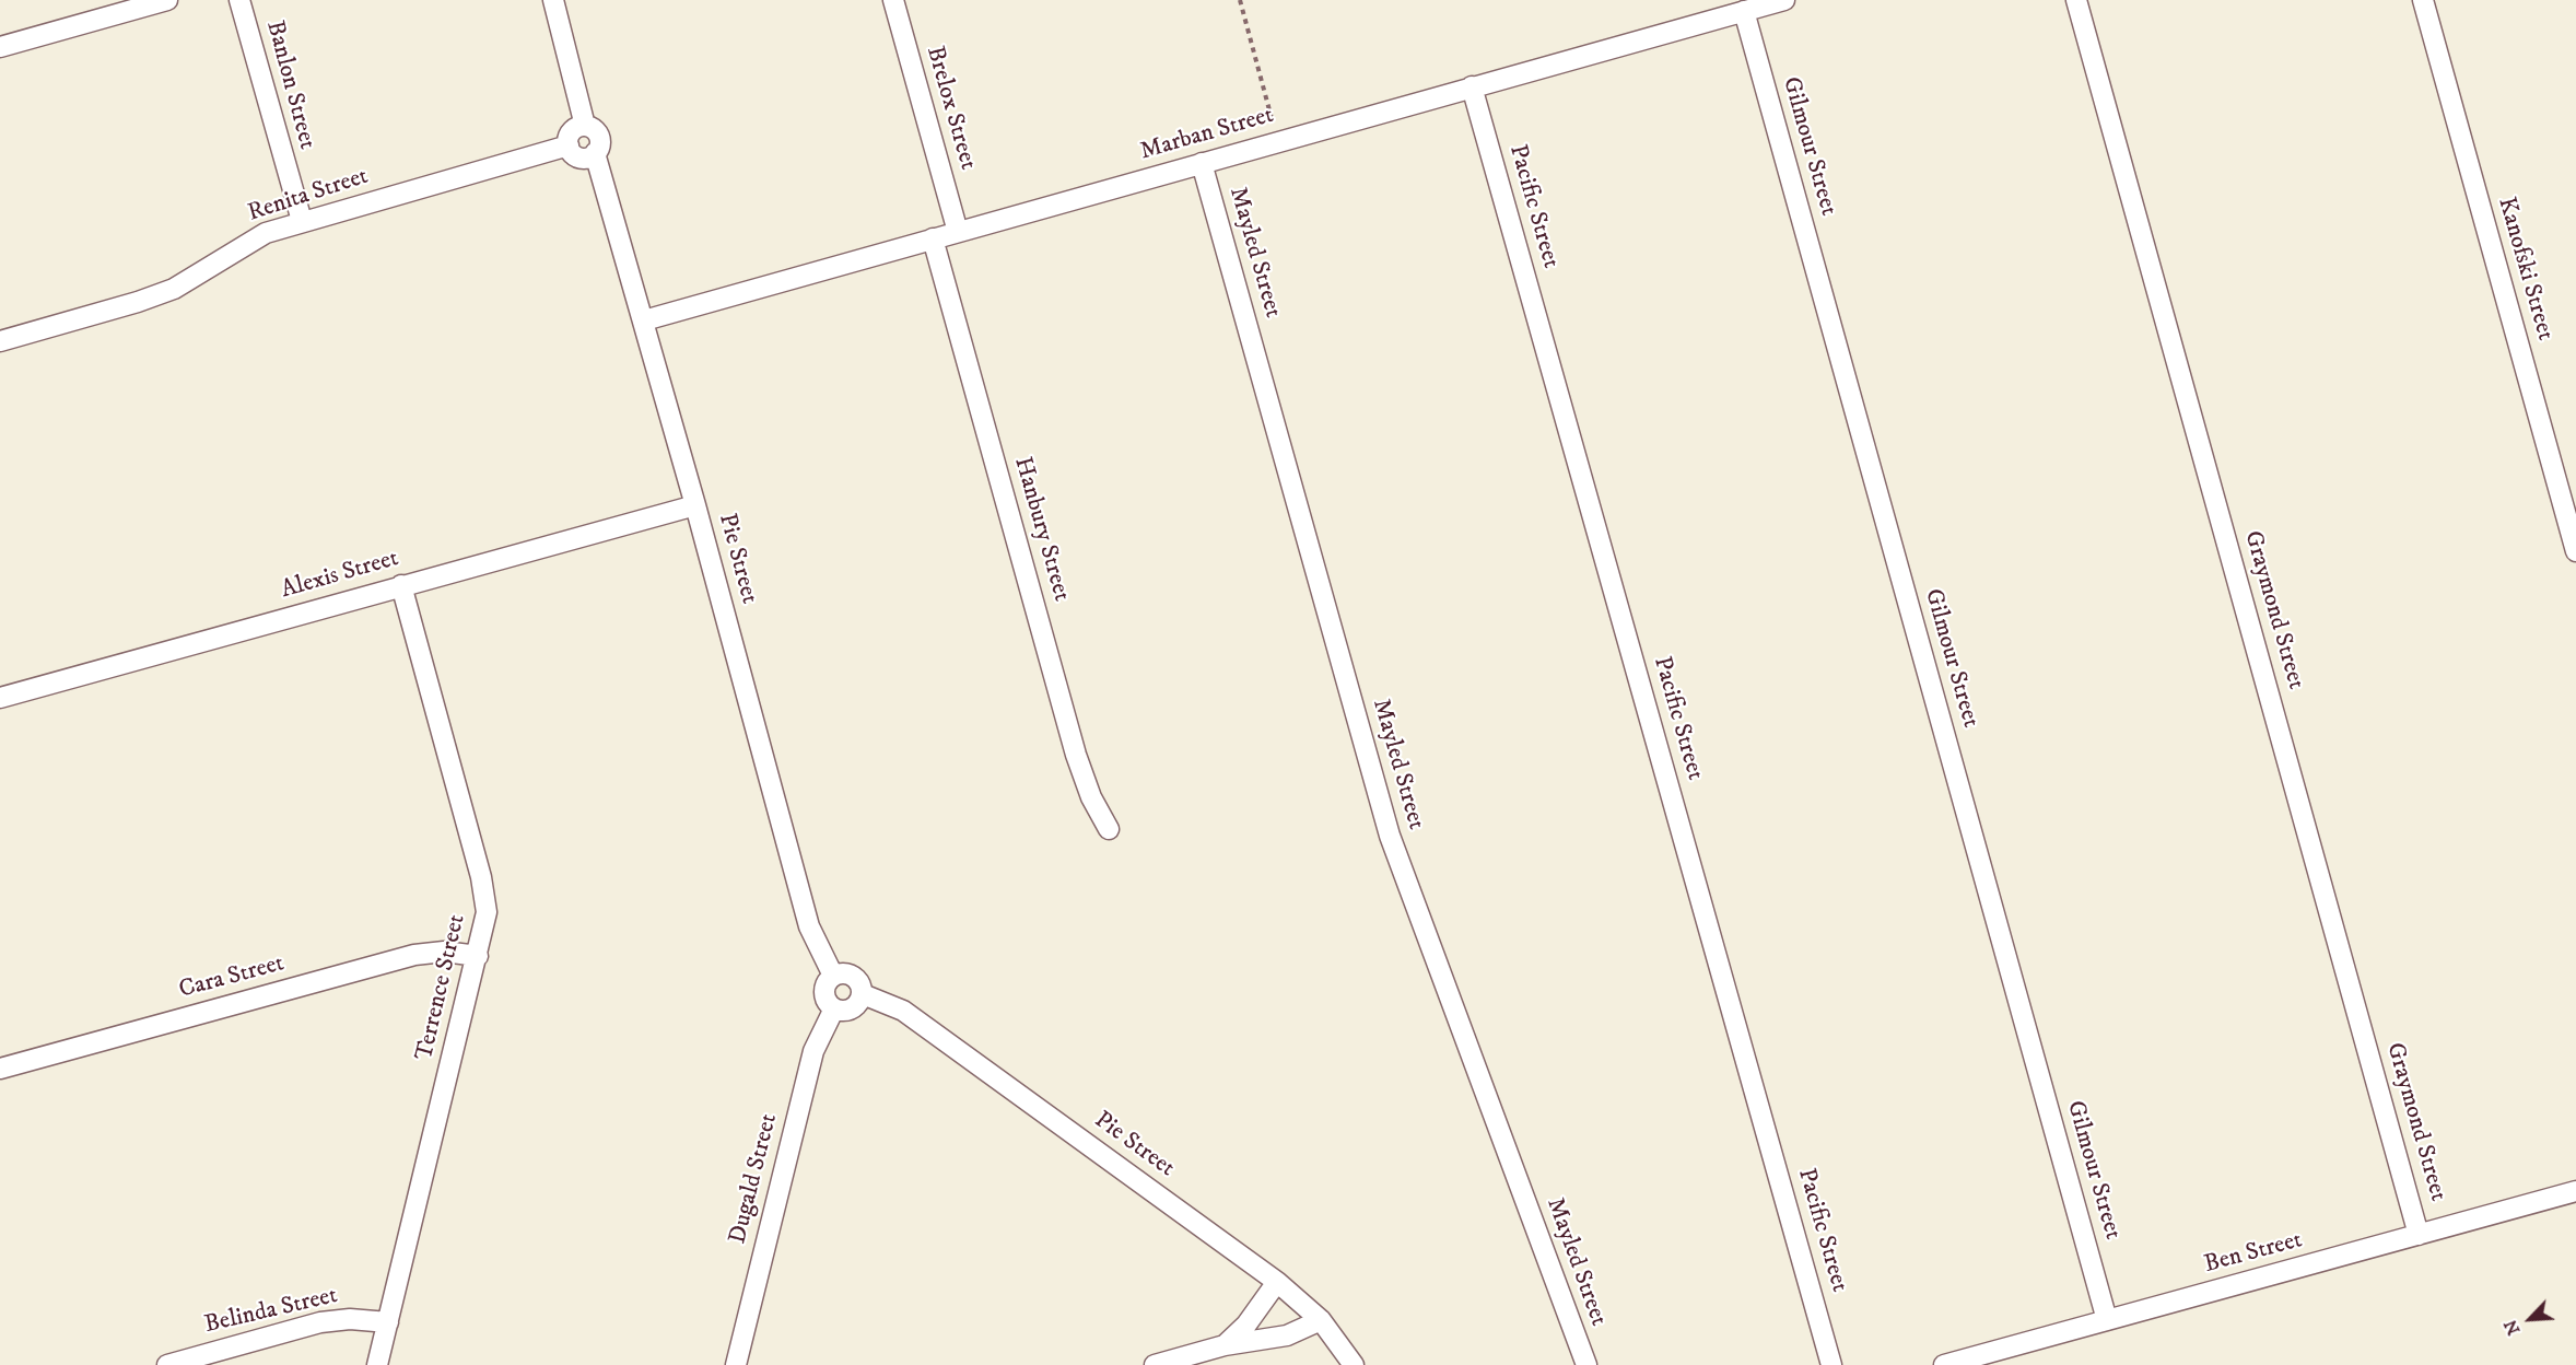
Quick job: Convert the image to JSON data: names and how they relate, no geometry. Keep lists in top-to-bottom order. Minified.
{"streets":{"street":["Banlon Street","Brelox Street","Marban Street","Gilmour Street","Renita Street","Pacific Street","Mayled Street","Kanofski Street","Hanbury Street","Pie Street","Alexis Street","Graymond Street","Cara Street","Terrence Street","Dugald Street","Ben Street","Belinda Street"]},"crossings":[["Banlon Street","Renita Street"],["Brelox Street","Marban Street"],["Marban Street","Gilmour Street"],["Marban Street","Pacific Street"],["Marban Street","Mayled Street"],["Marban Street","Hanbury Street"],["Marban Street","Pie Street"],["Gilmour Street","Ben Street"],["Renita Street","Pie Street"],["Pie Street","Alexis Street"],["Pie Street","Dugald Street"],["Alexis Street","Terrence Street"],["Graymond Street","Ben Street"],["Cara Street","Terrence Street"],["Terrence Street","Belinda Street"]],"north":"bottom left"}
